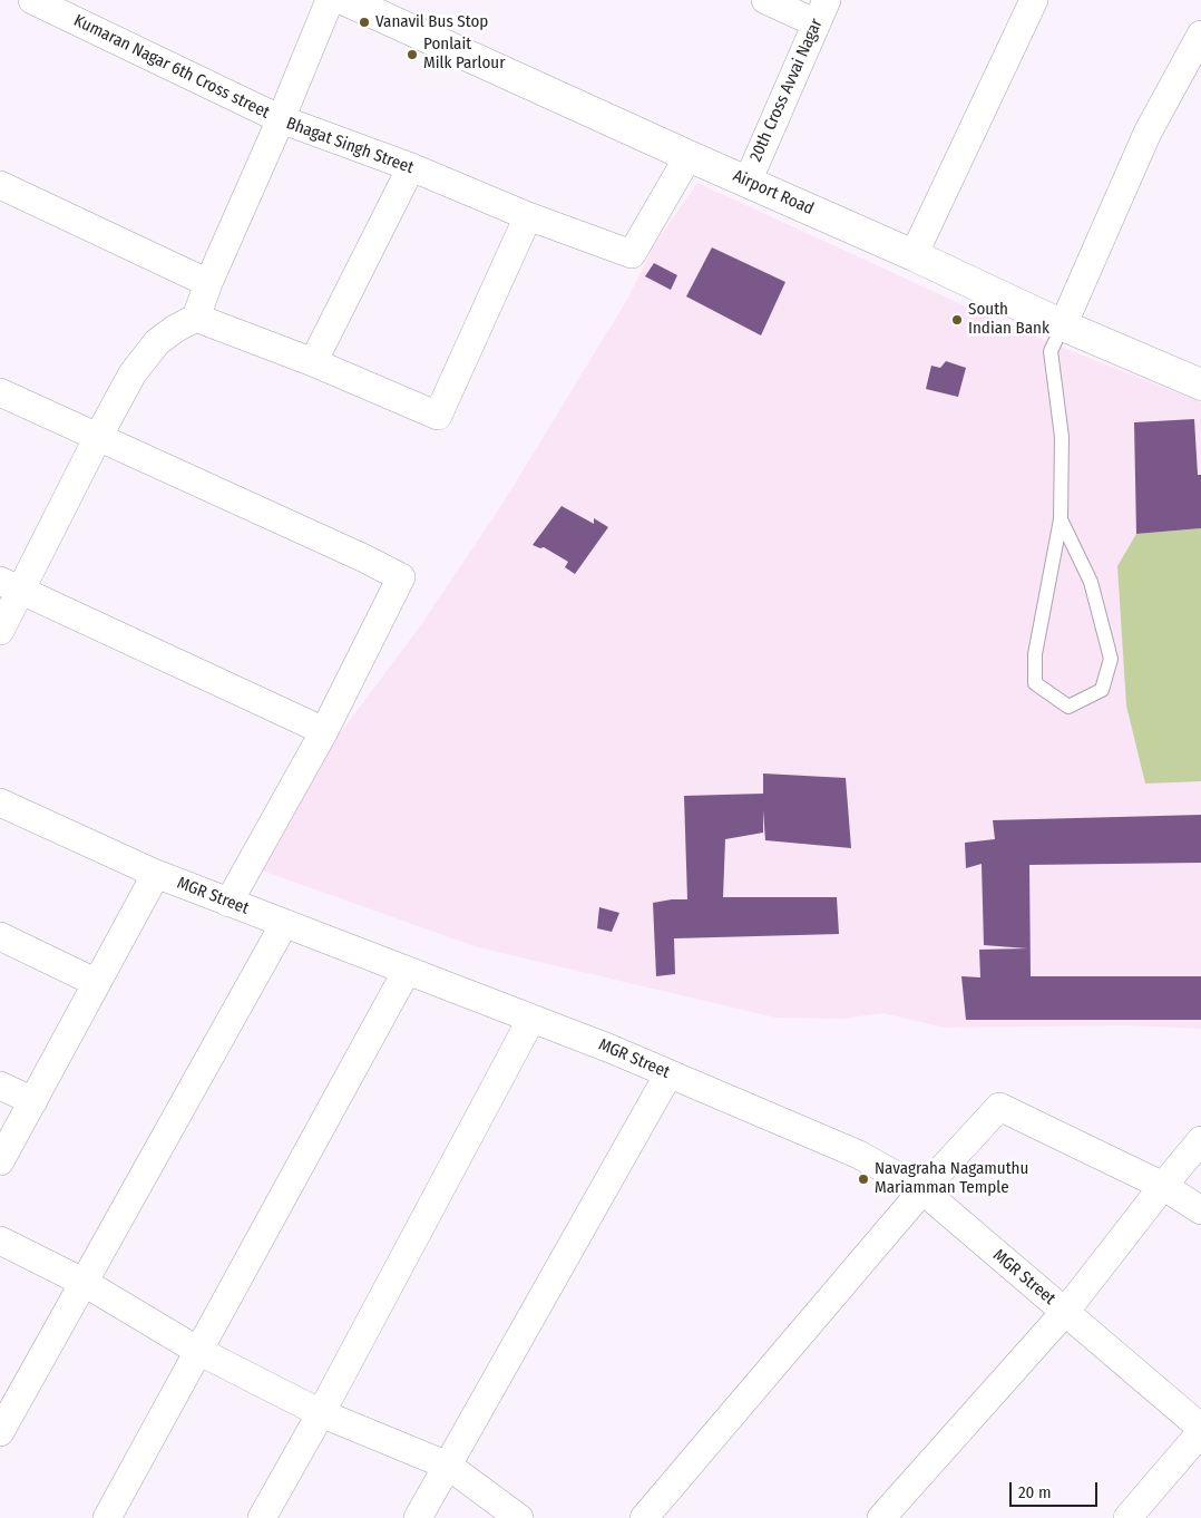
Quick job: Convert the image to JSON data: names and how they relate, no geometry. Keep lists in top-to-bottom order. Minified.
{"streets":{"street":["Kumaran Nagar 6th Cross street","20th Cross Avvai Nagar","Bhagat Singh Street","Airport Road","MGR Street"]},"crossings":[["Kumaran Nagar 6th Cross street","Bhagat Singh Street"],["20th Cross Avvai Nagar","Airport Road"],["Bhagat Singh Street","Airport Road"]],"places":["Vanavil Bus Stop","Ponlait Milk Parlour","South Indian Bank","Navagraha Nagamuthu Mariamman Temple"],"scale_bar":"20 m"}
